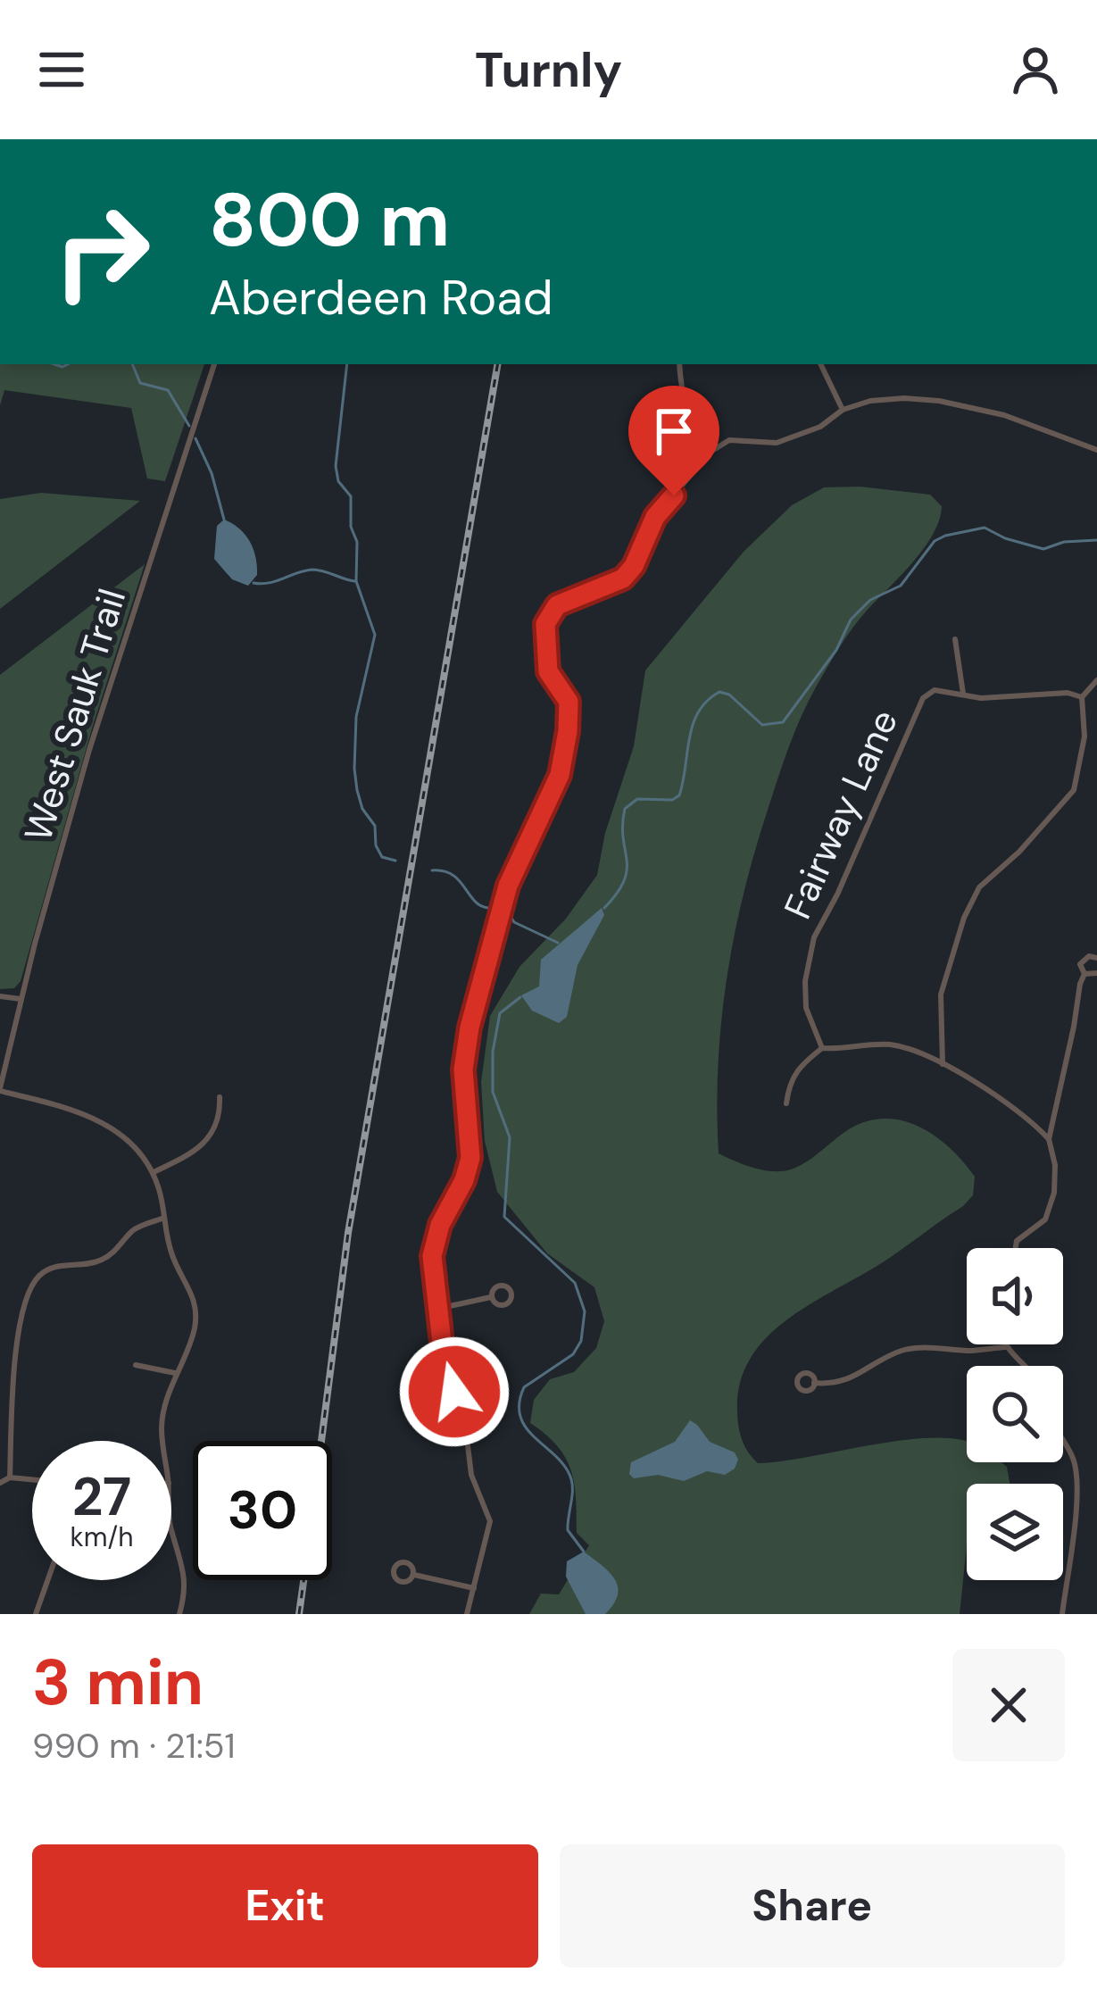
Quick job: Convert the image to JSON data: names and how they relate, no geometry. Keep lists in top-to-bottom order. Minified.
{"streets":{"street":["West Sauk Trail","Fairway Lane"]},"page":{"header":"Turnly","turn":["800 m","Aberdeen Road"],"speed":"27 km/h","limit":"30","heading":["3 min","990 m · 21:51"],"buttons":["Exit","Share"]}}
